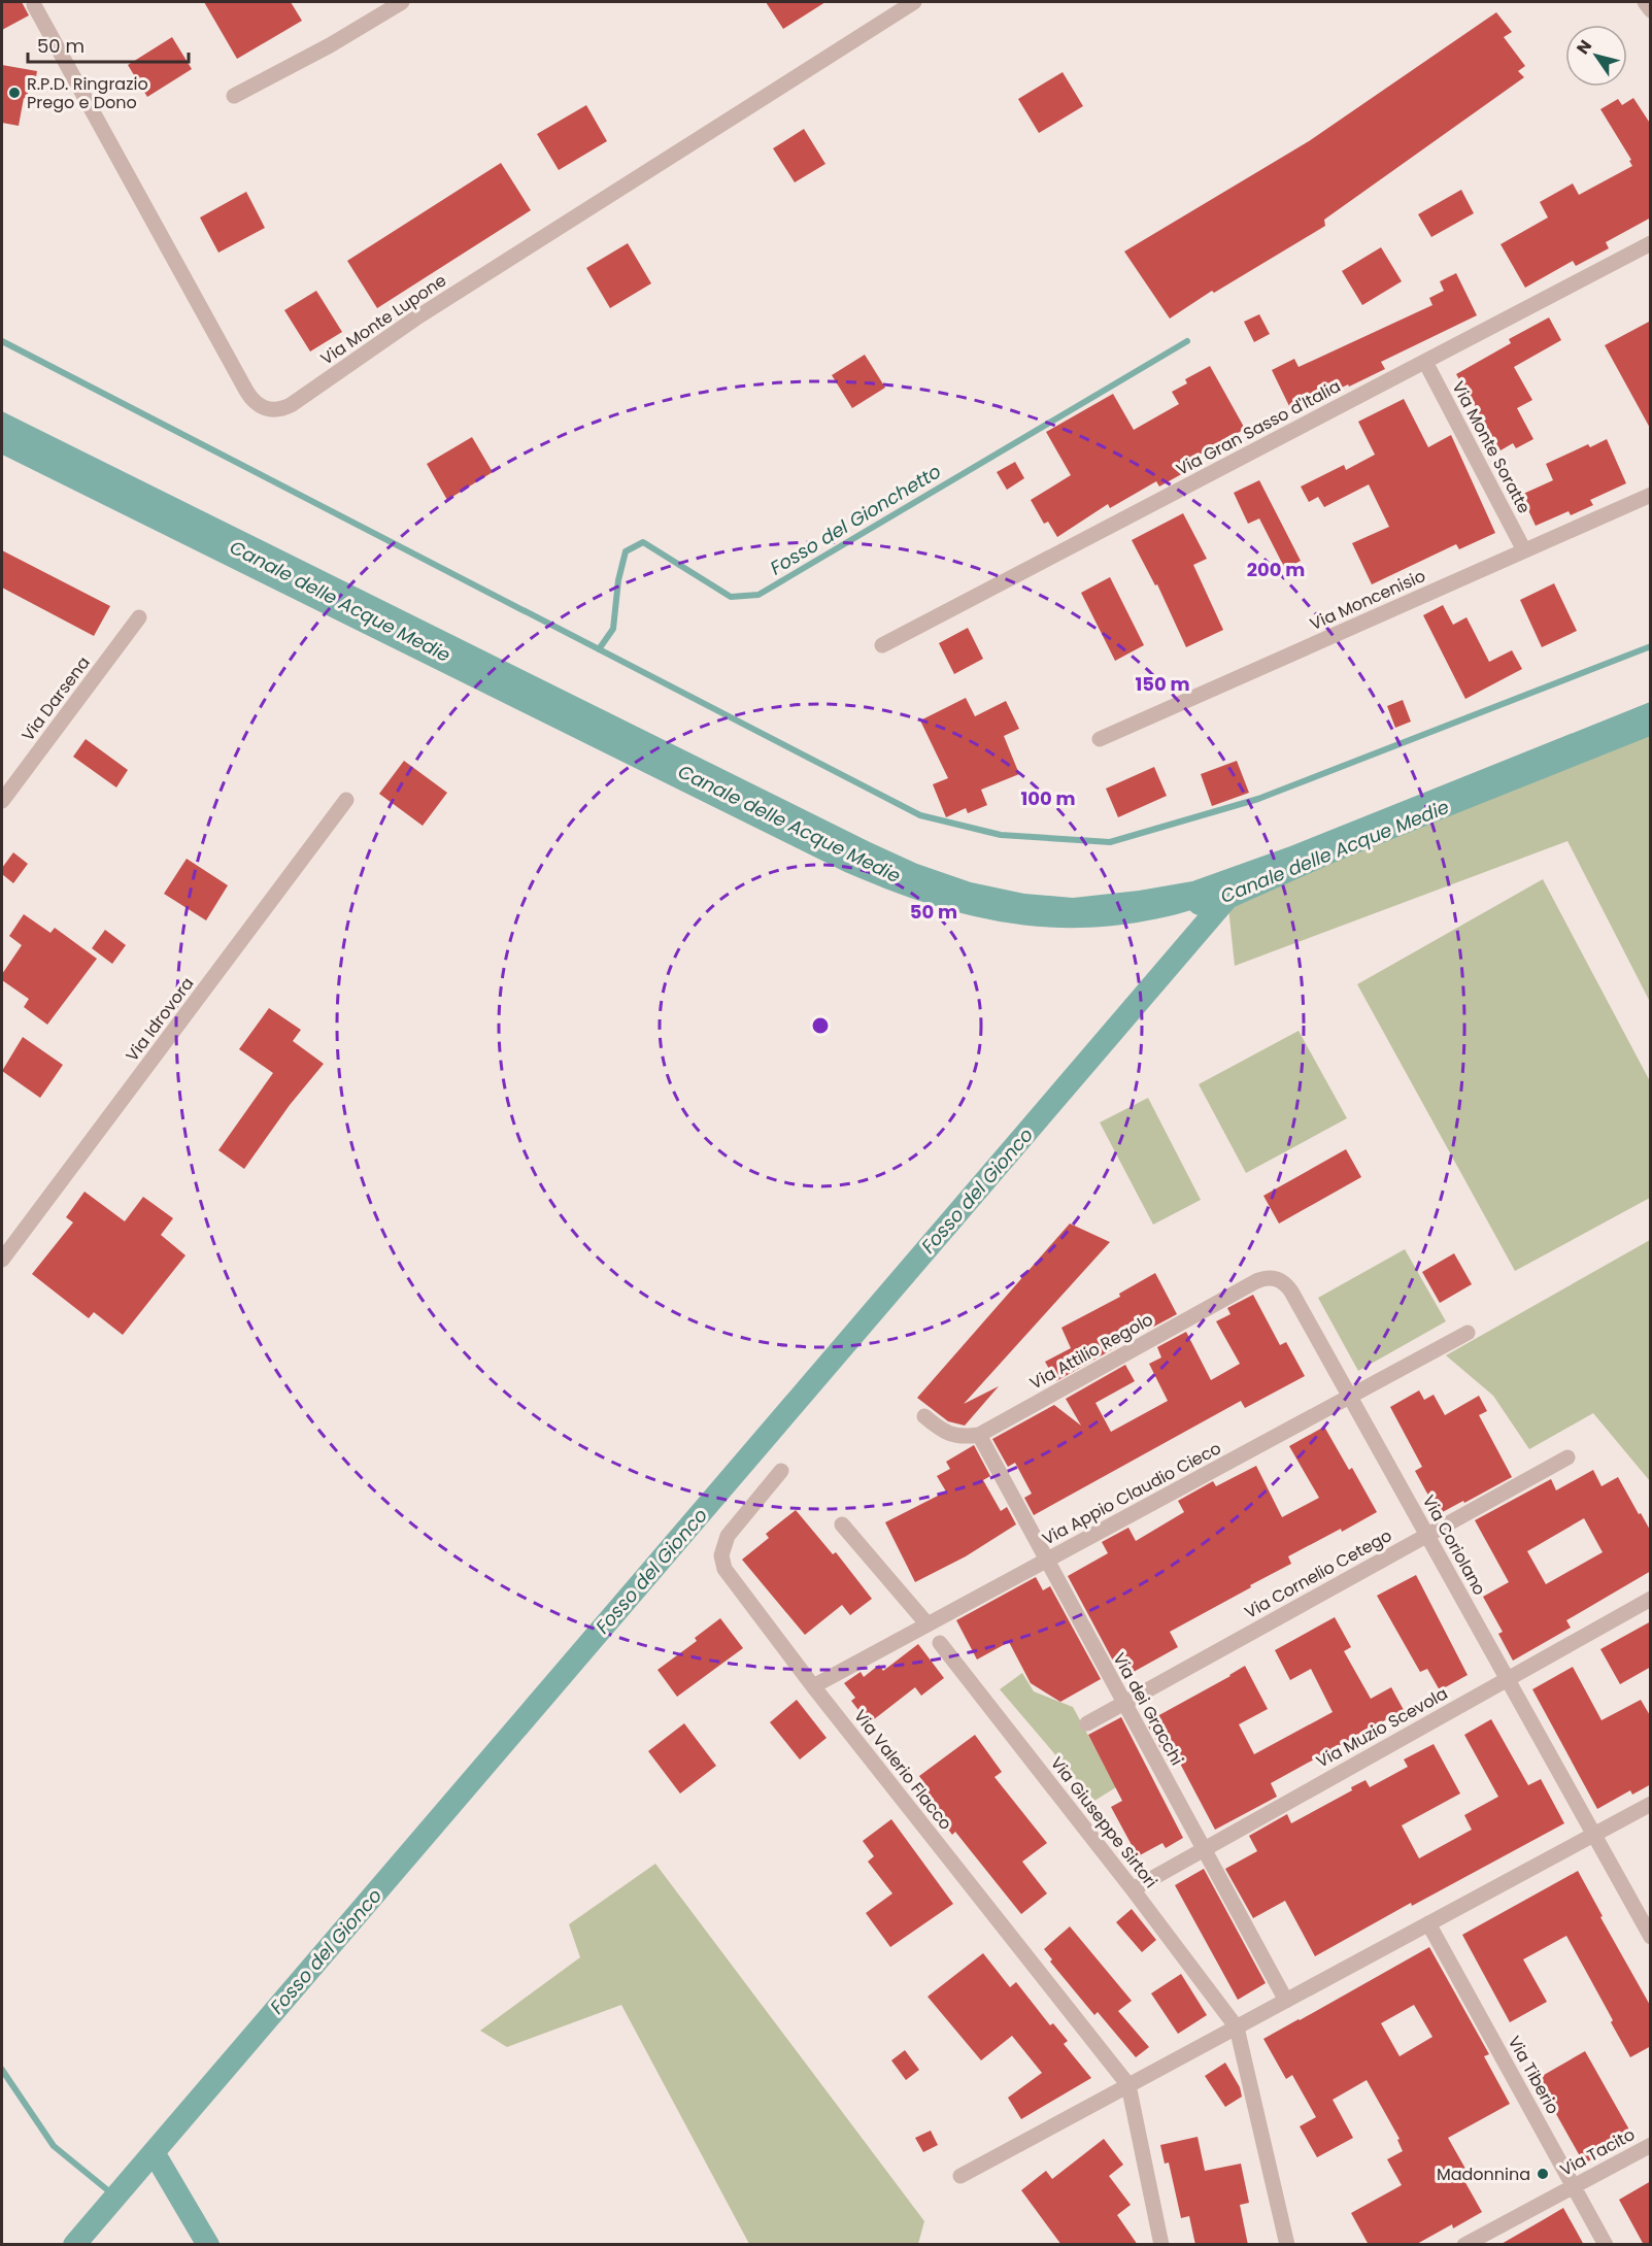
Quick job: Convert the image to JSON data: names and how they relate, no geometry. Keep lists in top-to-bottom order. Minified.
{"streets":{"street":["Via Monte Lupone","Via Gran Sasso d'Italia","Via Monte Soratte","Via Moncenisio","Via Darsena","Via Idrovora","Via Attilio Regolo","Via Appio Claudio Cieco","Via Coriolano","Via Cornelio Cetego","Via dei Gracchi","Via Muzio Scevola","Via Valerio Flacco","Via Giuseppe Sirtori","Via Tiberio","Via Tacito"]},"crossings":[["Via Gran Sasso d'Italia","Via Monte Soratte"],["Via Monte Soratte","Via Moncenisio"],["Via Attilio Regolo","Via Coriolano"],["Via Attilio Regolo","Via dei Gracchi"],["Via Appio Claudio Cieco","Via Coriolano"],["Via Appio Claudio Cieco","Via dei Gracchi"],["Via Appio Claudio Cieco","Via Valerio Flacco"],["Via Coriolano","Via Cornelio Cetego"],["Via Coriolano","Via Muzio Scevola"],["Via Cornelio Cetego","Via dei Gracchi"],["Via dei Gracchi","Via Muzio Scevola"],["Via Muzio Scevola","Via Giuseppe Sirtori"],["Via Tiberio","Via Tacito"]],"water":["Fosso del Gionchetto","Canale delle Acque Medie","Fosso del Gionco"],"places":["R.P.D. Ringrazio Prego e Dono","Madonnina"],"scale_bar":"50 m","north":"top left","rings":["200 m","150 m","100 m","50 m"]}
